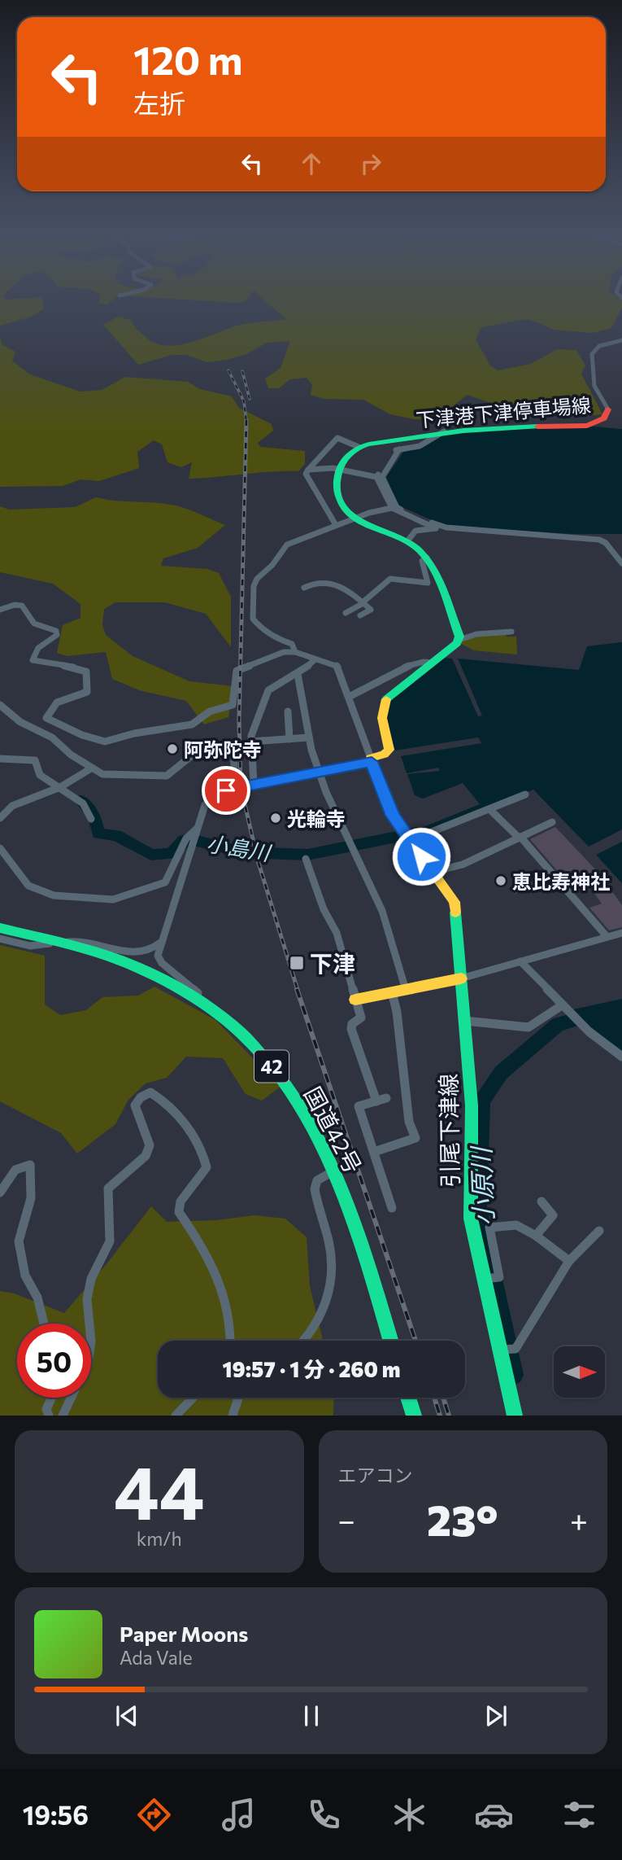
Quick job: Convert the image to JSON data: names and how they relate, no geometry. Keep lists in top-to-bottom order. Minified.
{"streets":{"main road":["下津港下津停車場線","42","国道42号","引尾下津線"]},"water":["小島川","小原川"],"places":{"other":["阿弥陀寺","光輪寺","恵比寿神社"],"transit":["下津"]},"north":"right","page":{"turn":["120 m","左折"],"limit":"50","trip":"19:57 · 1 分 · 260 m","tile":[["44","km/h"],"エアコン"],"heat":["−","23°","+"],"song":["Paper Moons","Ada Vale"],"tabs":"19:56"}}
